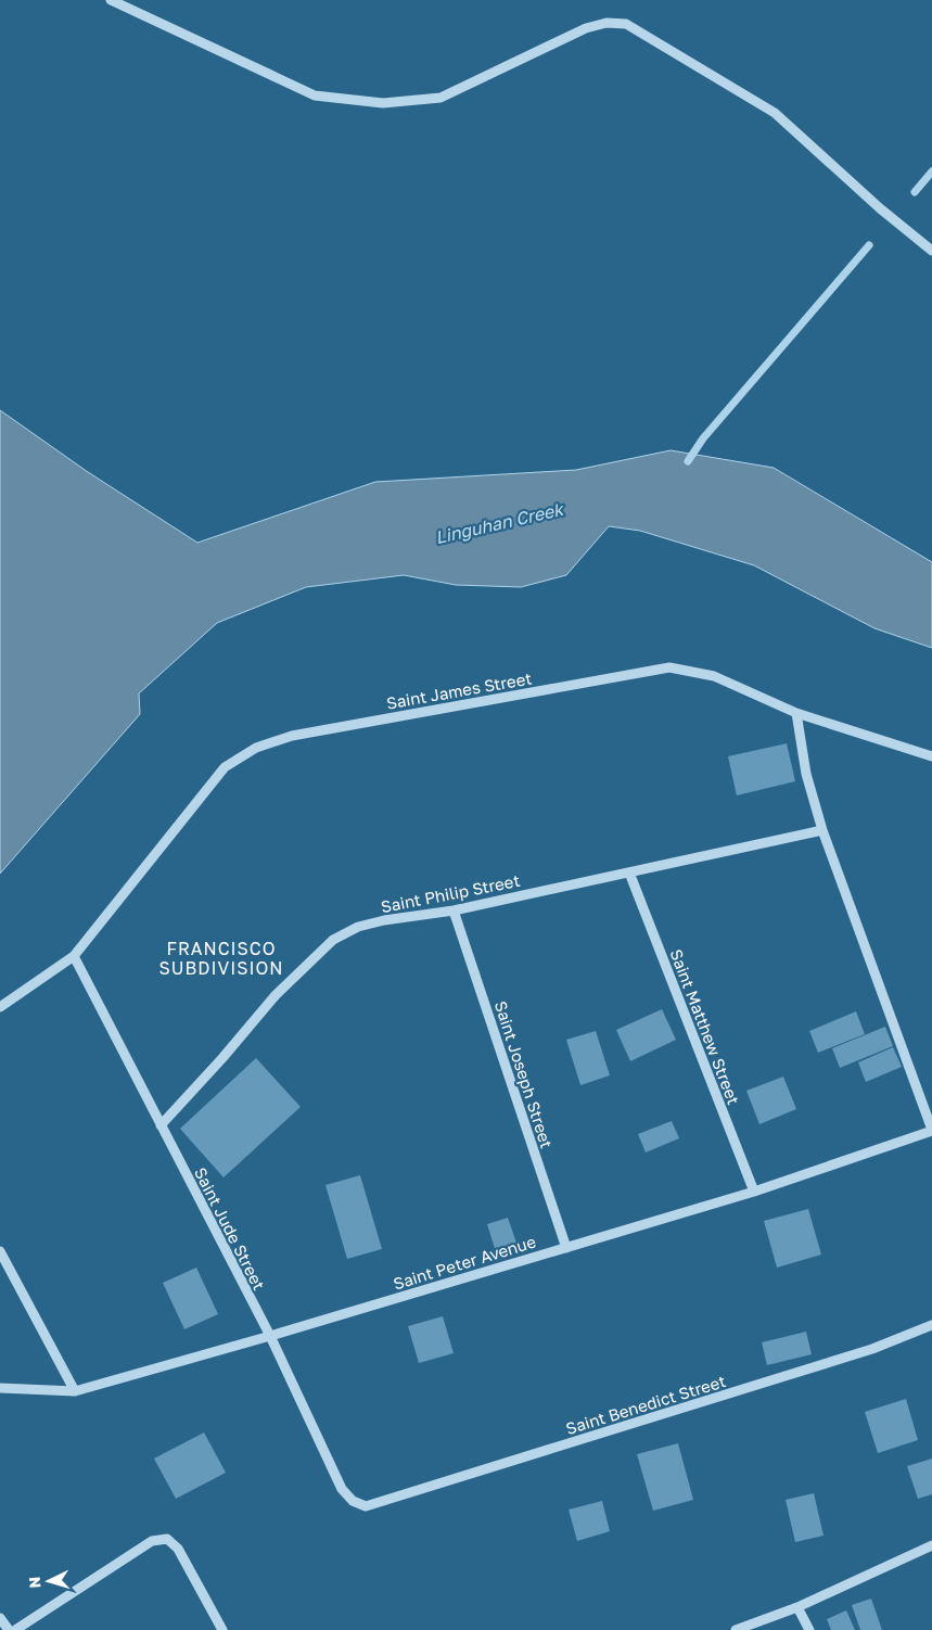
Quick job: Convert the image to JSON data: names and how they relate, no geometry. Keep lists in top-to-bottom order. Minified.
{"streets":{"street":["Saint James Street","Saint Philip Street","Saint Matthew Street","Saint Joseph Street","Saint Jude Street","Saint Peter Avenue","Saint Benedict Street"]},"crossings":[["Saint James Street","Saint Jude Street"],["Saint Philip Street","Saint Matthew Street"],["Saint Philip Street","Saint Joseph Street"],["Saint Philip Street","Saint Jude Street"],["Saint Matthew Street","Saint Peter Avenue"],["Saint Joseph Street","Saint Peter Avenue"],["Saint Jude Street","Saint Peter Avenue"],["Saint Jude Street","Saint Benedict Street"]],"districts":["FRANCISCO SUBDIVISION"],"water":["Linguhan Creek"],"north":"left"}
